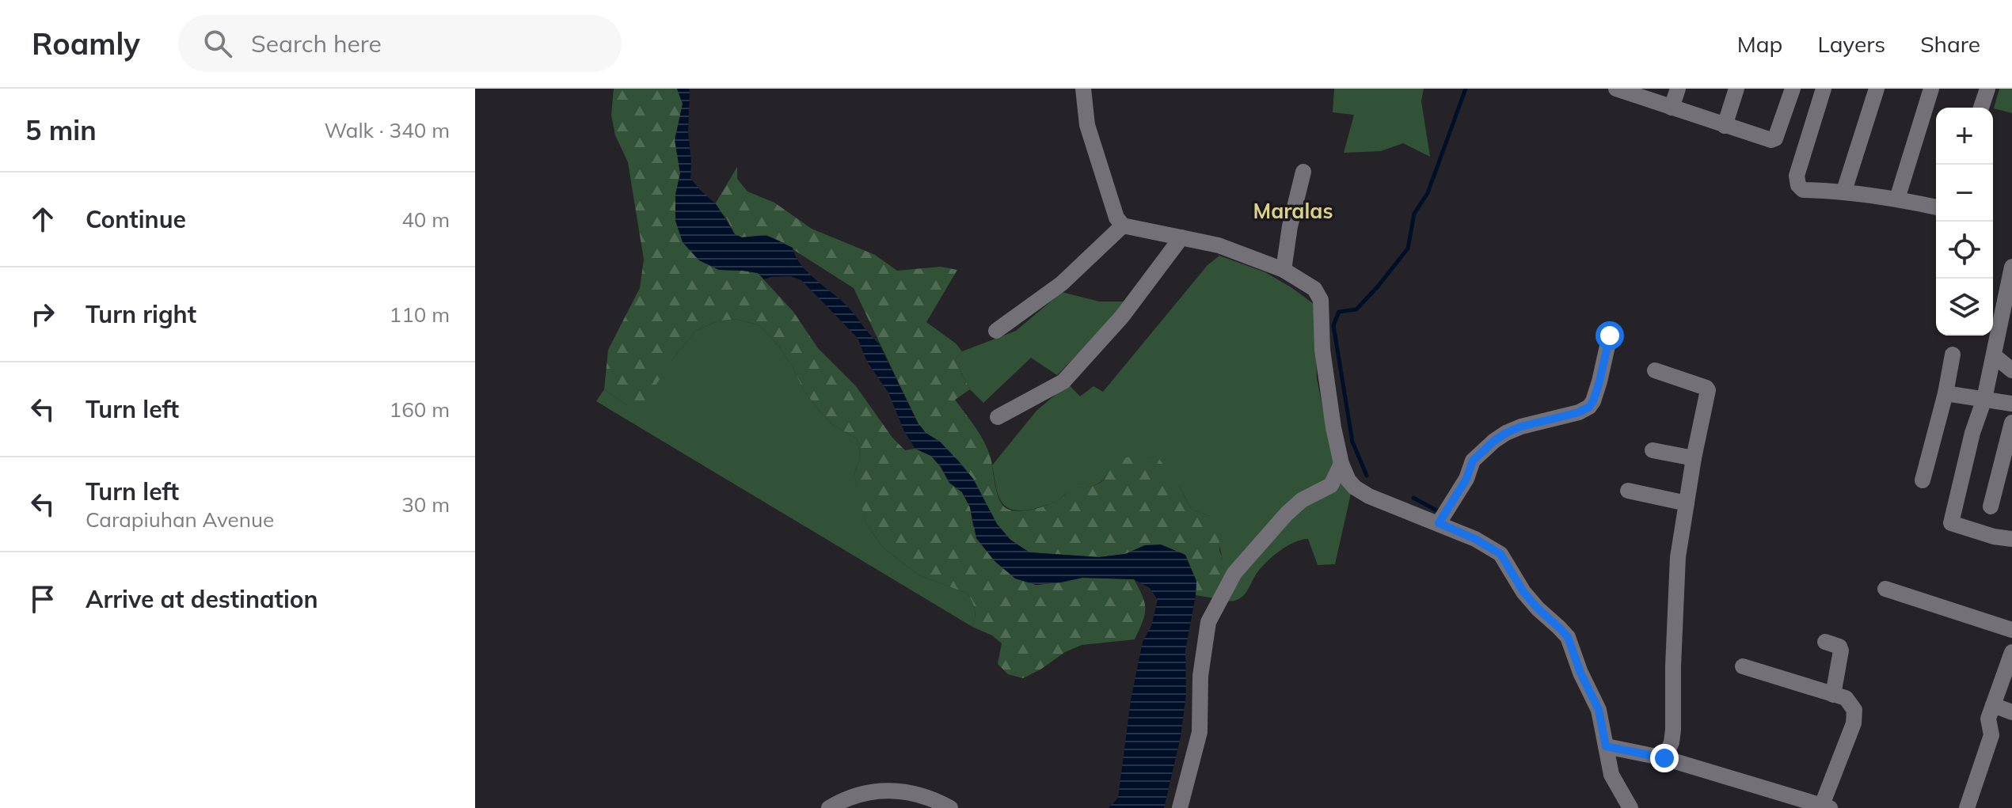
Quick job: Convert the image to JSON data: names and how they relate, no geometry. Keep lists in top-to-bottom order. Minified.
{"districts":["Maralas"],"page":{"header":"Roamly","search":"Search here","nav":["Map","Layers","Share"],"heading":["5 min","Walk · 340 m"],"map_buttons":["+","−"],"list":[["Continue","40 m"],["Turn right","110 m"],["Turn left","160 m"],["Turn left","Carapiuhan Avenue","30 m"],"Arrive at destination"]}}
